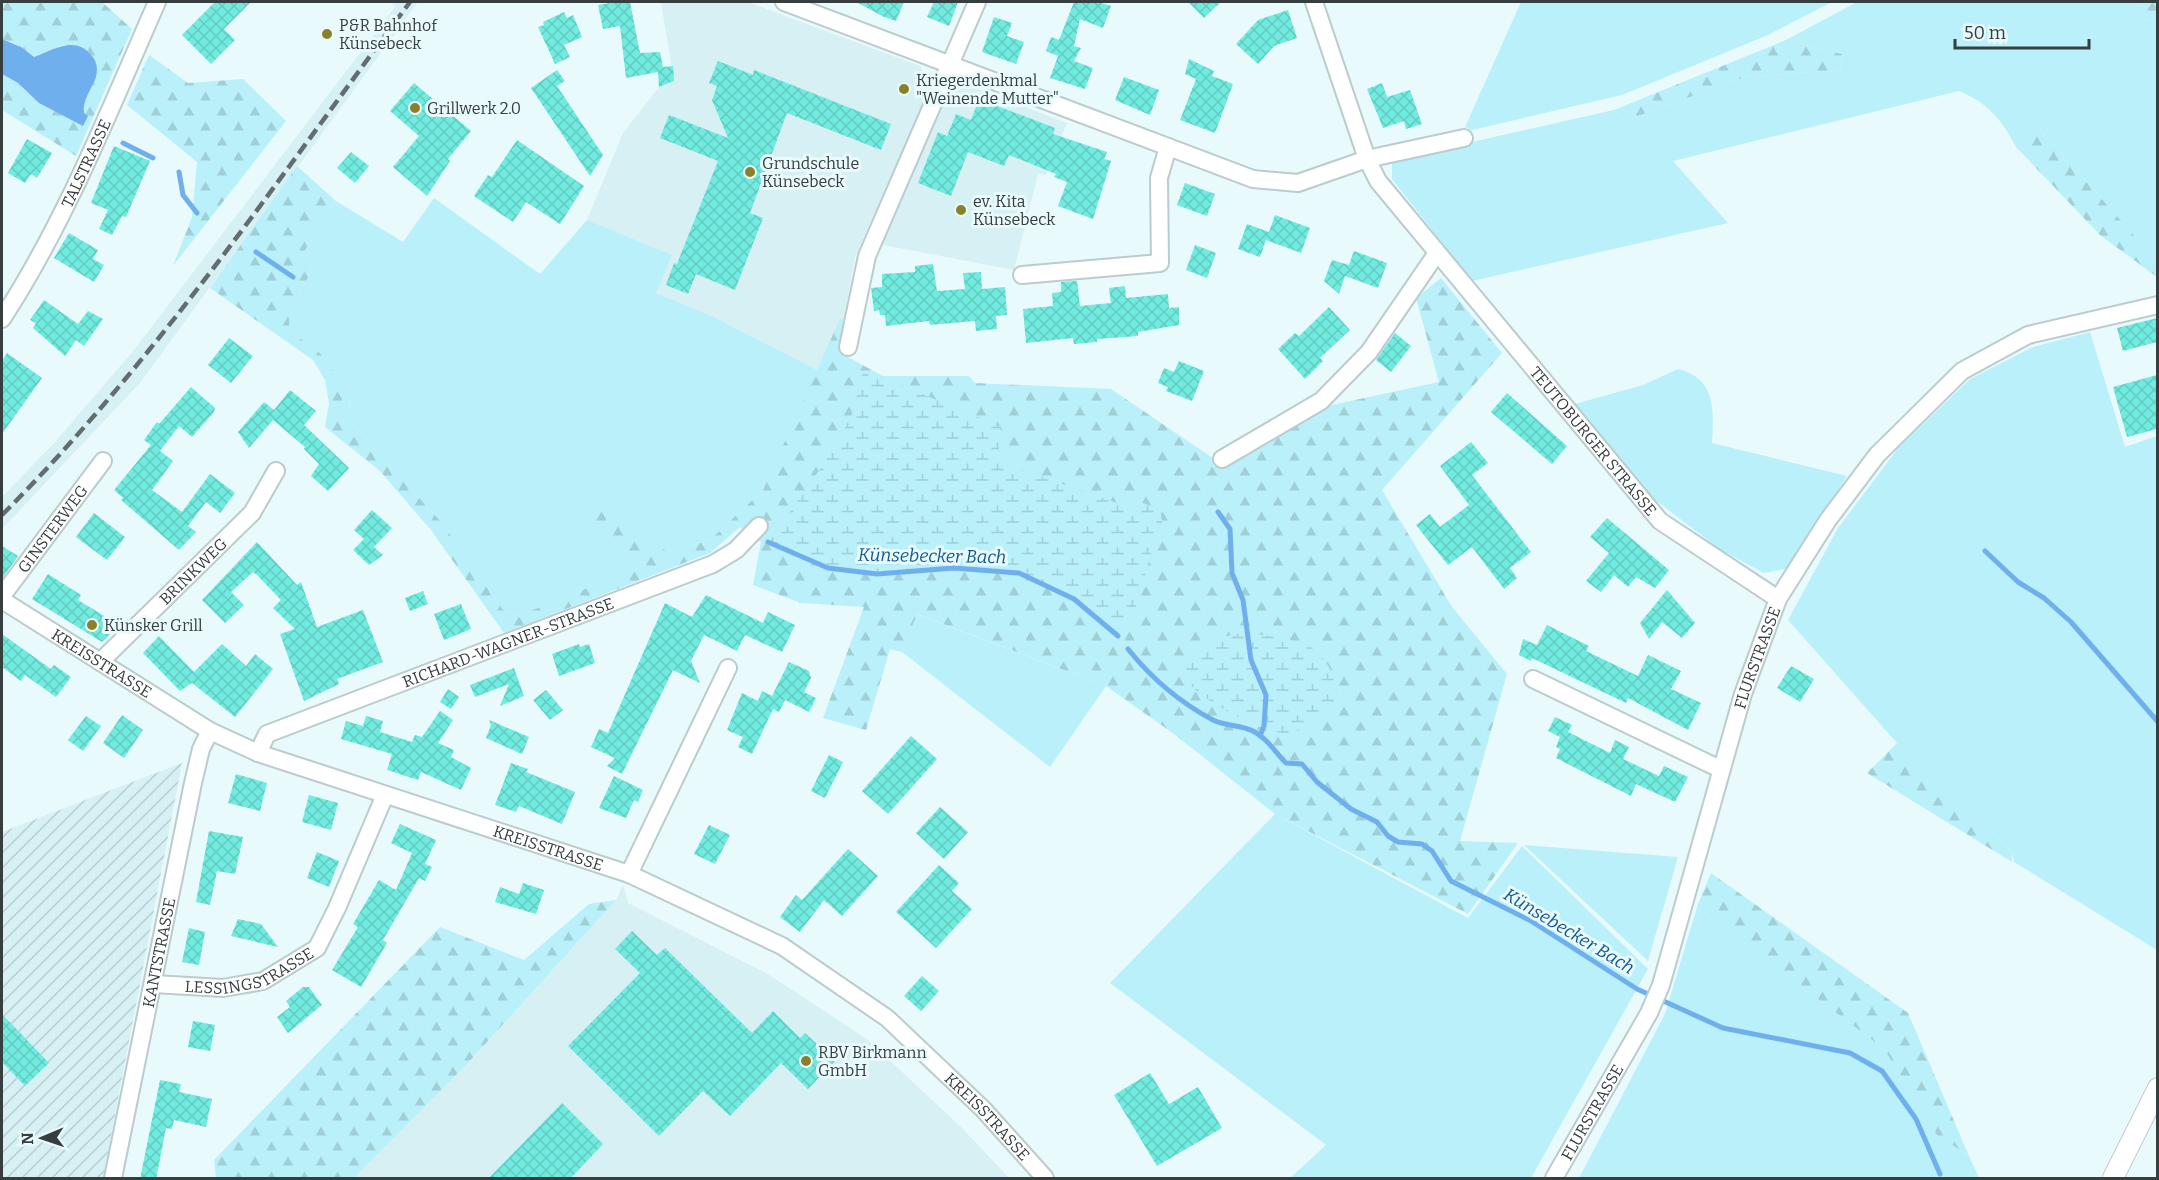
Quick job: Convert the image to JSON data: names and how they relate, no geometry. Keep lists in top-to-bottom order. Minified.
{"streets":{"street":["TALSTRASSE","TEUTOBURGER STRASSE","GINSTERWEG","BRINKWEG","RICHARD-WAGNER-STRASSE","FLURSTRASSE","KREISSTRASSE","KANTSTRASSE","LESSINGSTRASSE"]},"crossings":[["TEUTOBURGER STRASSE","FLURSTRASSE"],["GINSTERWEG","KREISSTRASSE"],["BRINKWEG","KREISSTRASSE"],["RICHARD-WAGNER-STRASSE","KREISSTRASSE"],["KREISSTRASSE","KANTSTRASSE"],["KREISSTRASSE","LESSINGSTRASSE"],["KANTSTRASSE","LESSINGSTRASSE"]],"water":["Künsebecker Bach"],"places":["P&R Bahnhof Künsebeck","Kriegerdenkmal \"Weinende Mutter\"","Grillwerk 2.0","Grundschule Künsebeck","ev. Kita Künsebeck","Künsker Grill","RBV Birkmann GmbH"],"scale_bar":"50 m","north":"left"}
